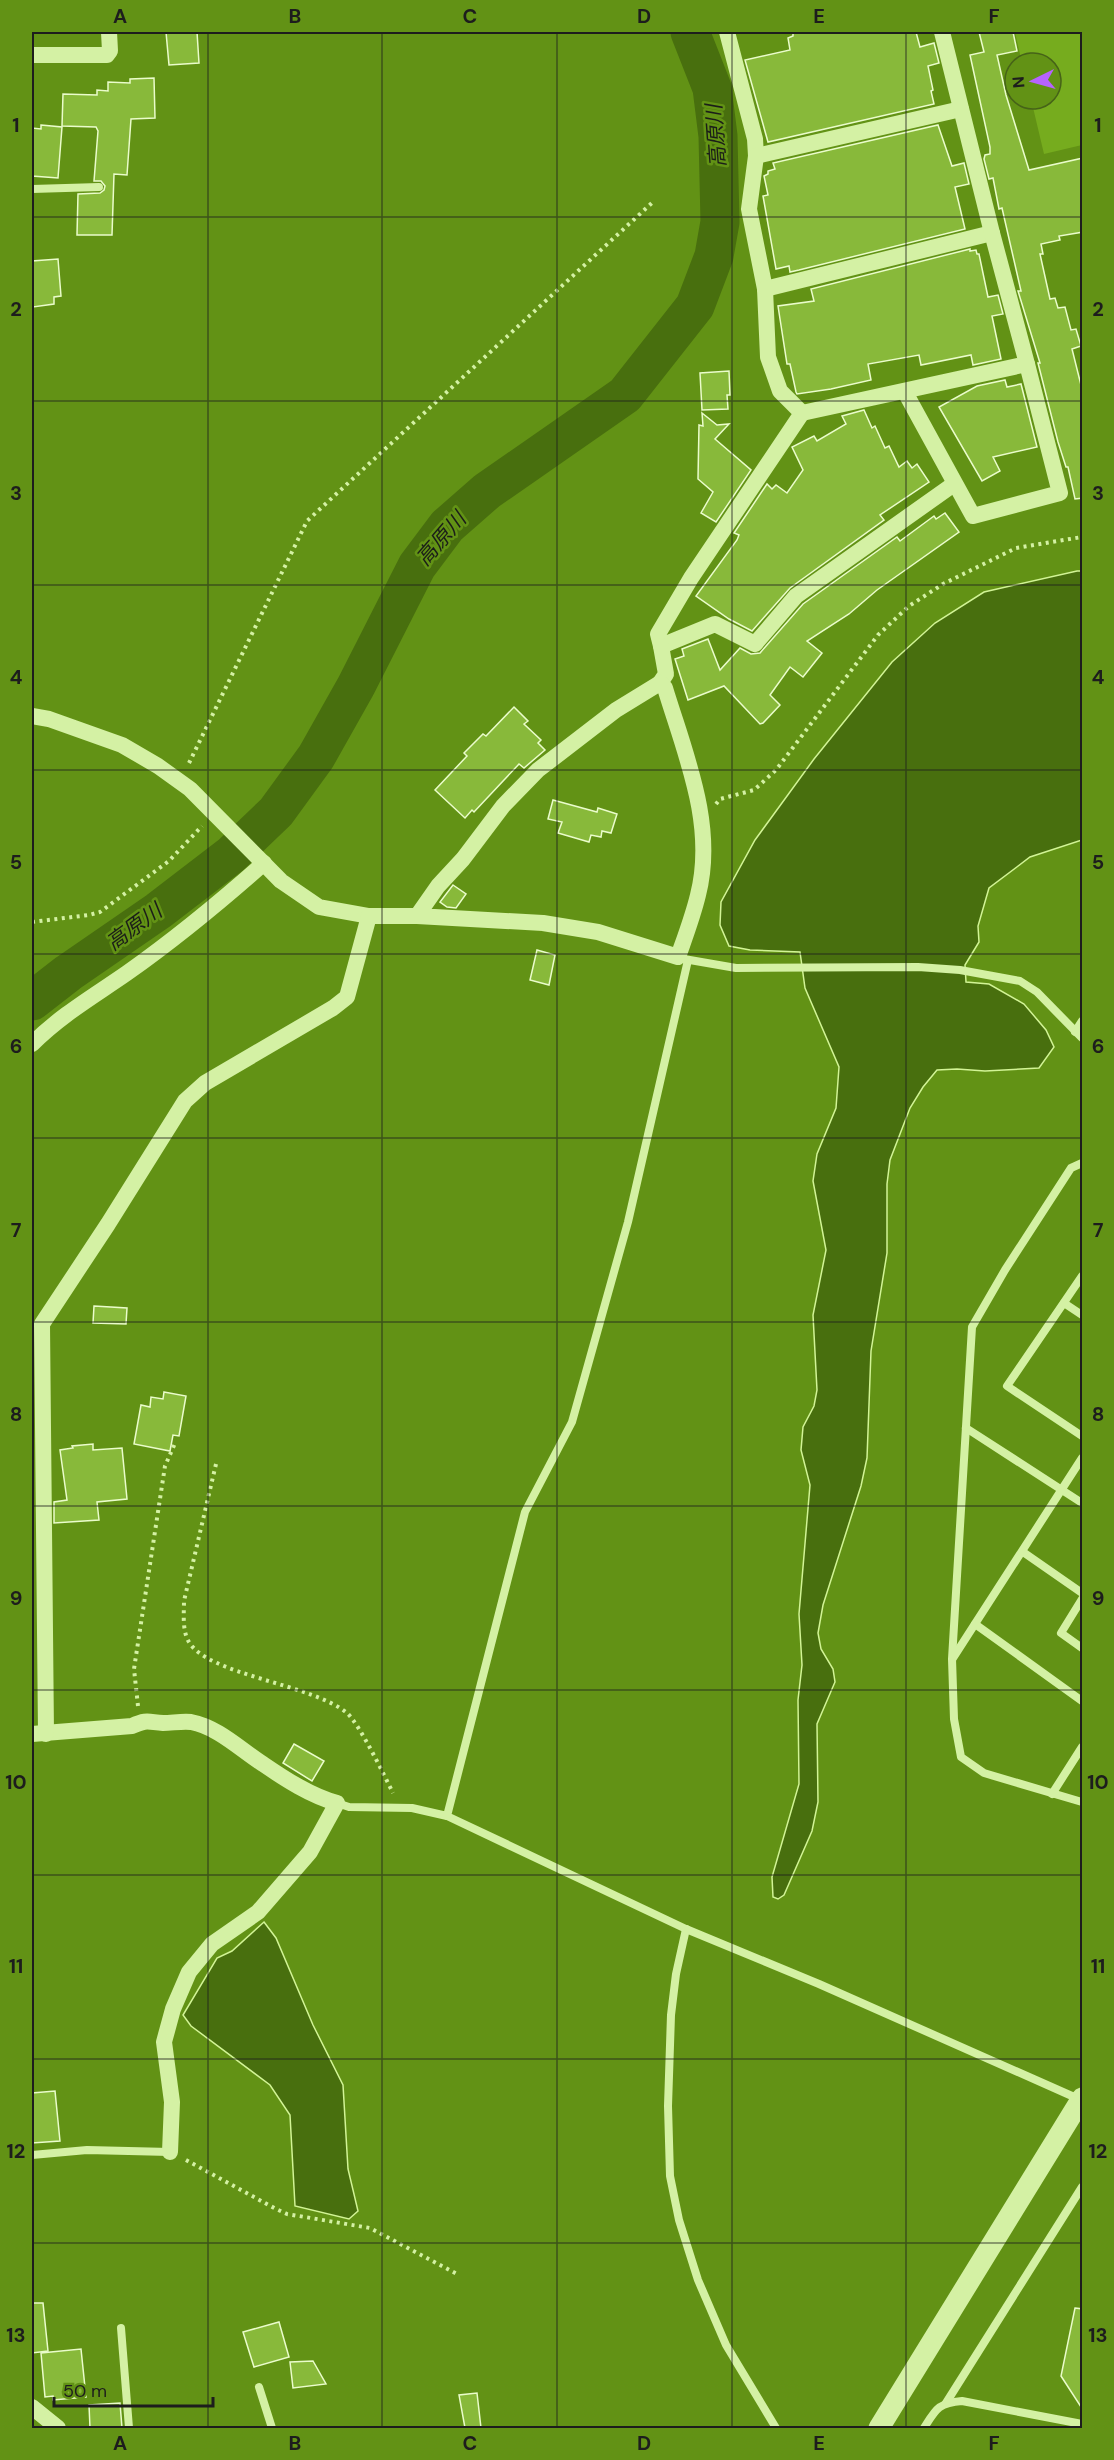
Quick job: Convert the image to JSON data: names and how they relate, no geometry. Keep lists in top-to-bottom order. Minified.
{"water":["高原川"],"scale_bar":"50 m","north":"left","grid":{"columns":["A","B","C","D","E","F"],"rows":["1","2","3","4","5","6","7","8","9","10","11","12","13"]}}
